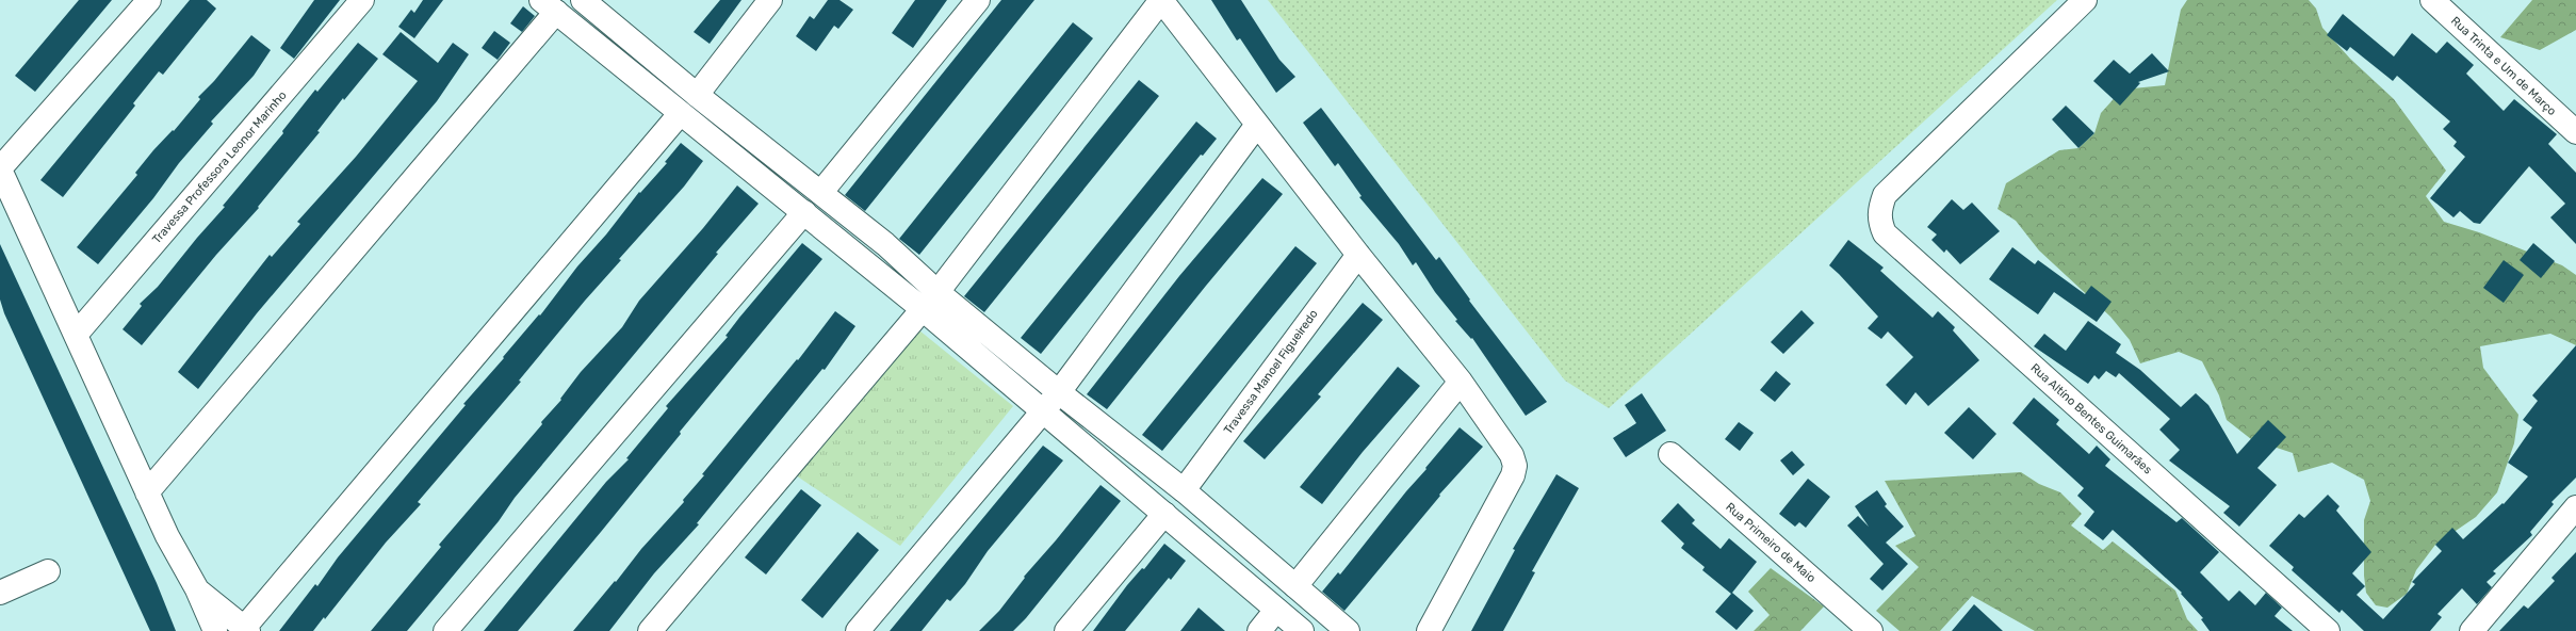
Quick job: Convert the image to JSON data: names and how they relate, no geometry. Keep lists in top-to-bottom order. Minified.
{"streets":{"street":["Rua Trinta e Um de Março","Travessa Professora Leonor Marinho","Travessa Manoel Figueiredo","Rua Altíno Bentes Guimarães","Rua Primeiro de Maio"]}}
